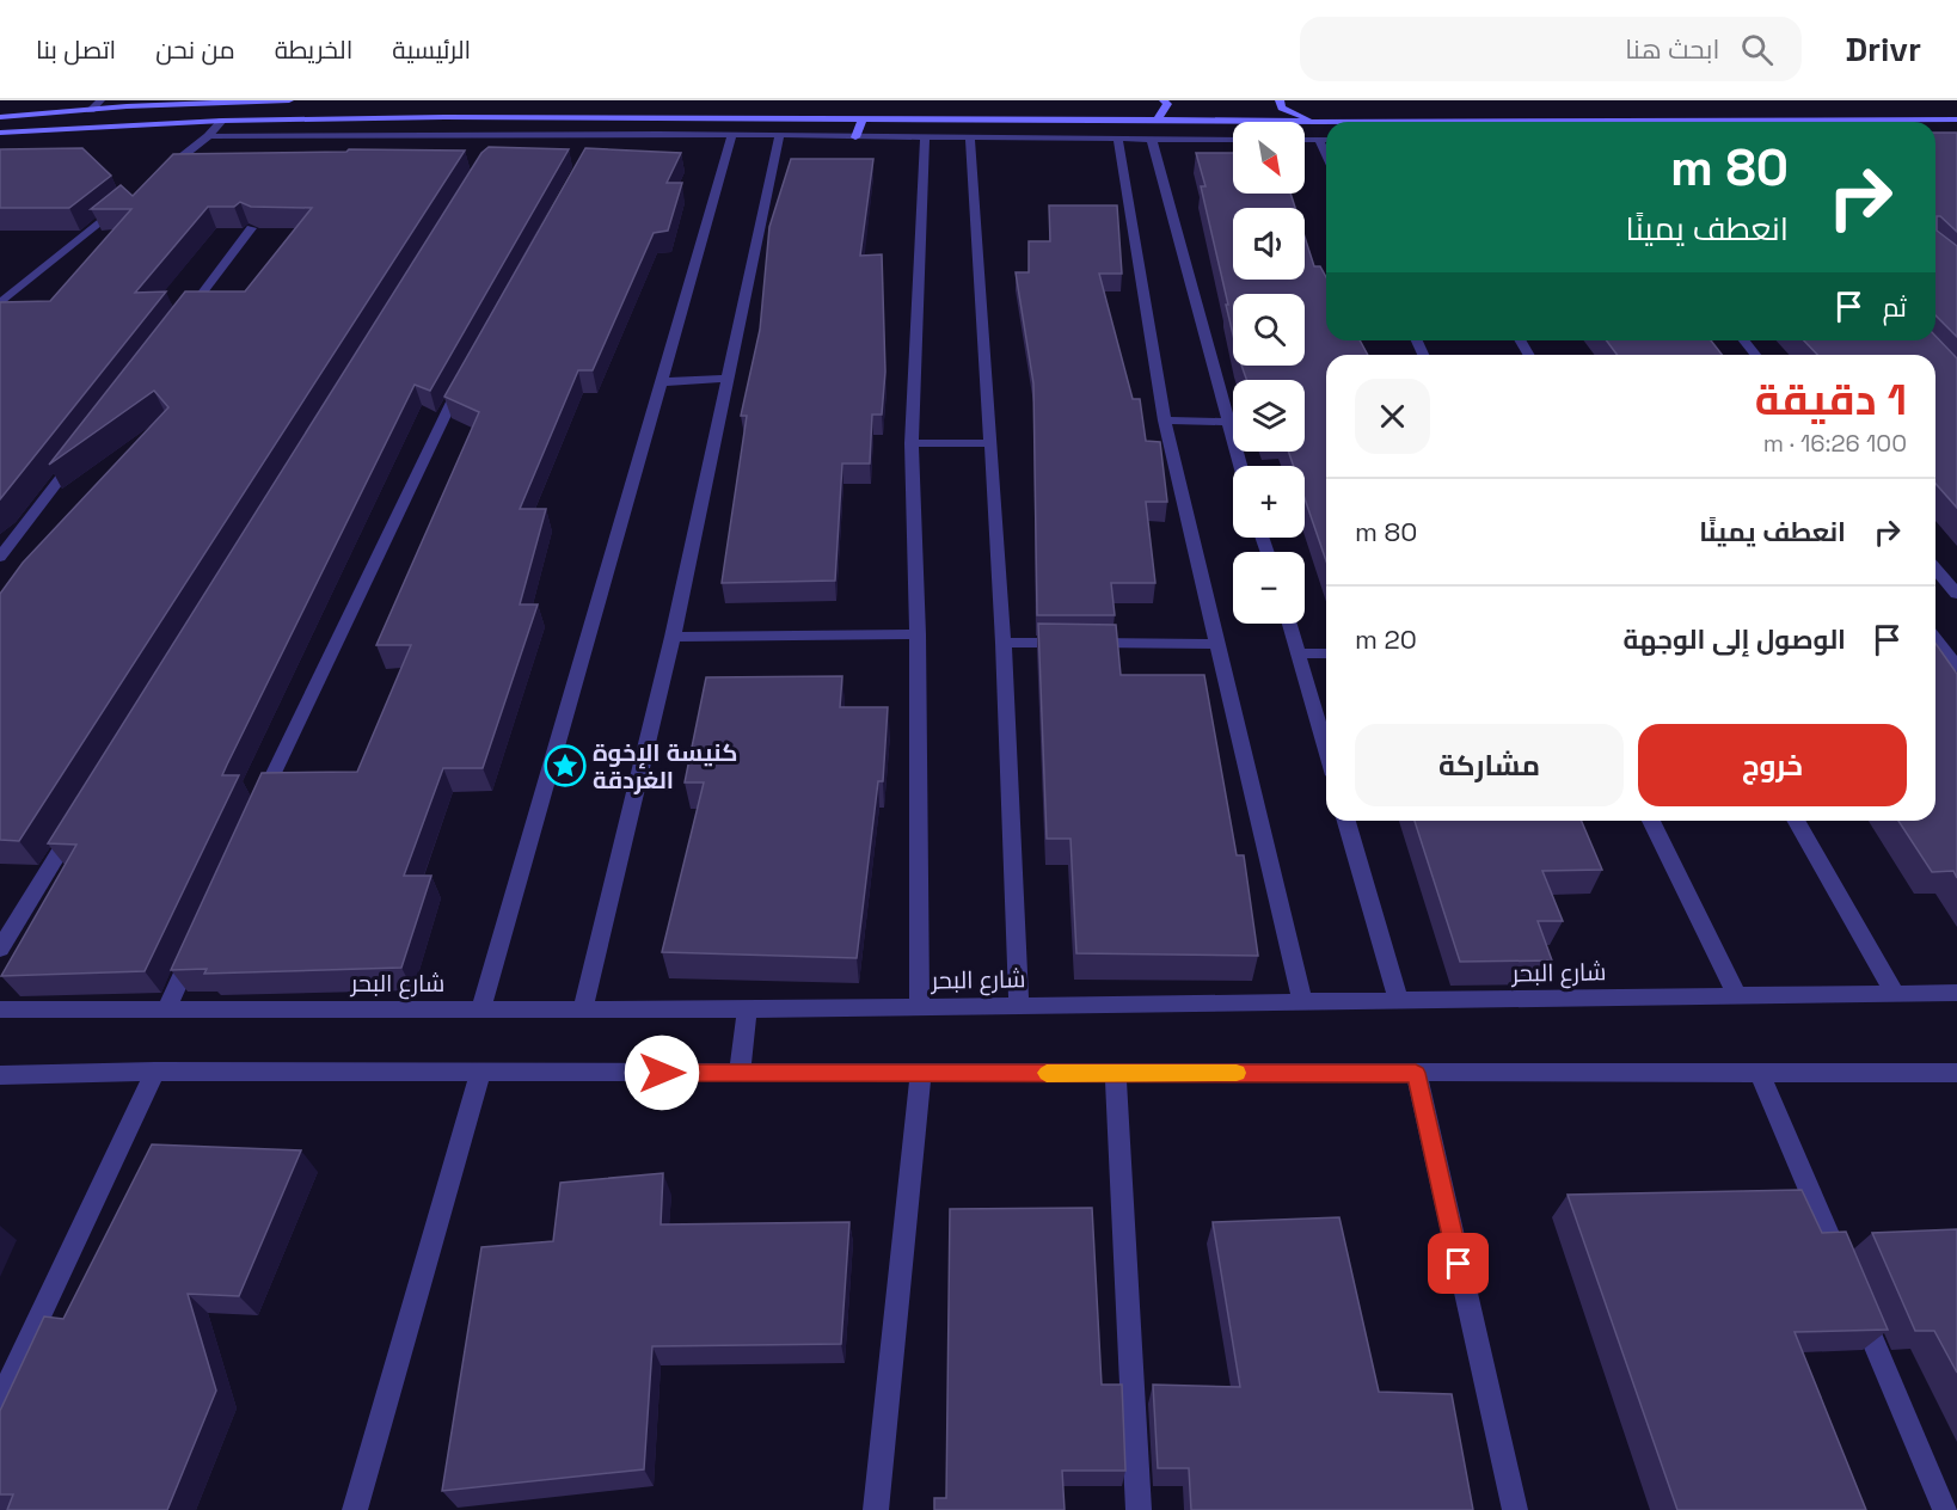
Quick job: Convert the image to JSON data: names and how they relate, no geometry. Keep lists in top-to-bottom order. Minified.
{"streets":{"street":["شارع البحر"]},"places":{"place":["كنيسة الإخوة الغردقة"]},"north":"bottom right","page":{"header":"Drivr","search":"ابحث هنا","nav":["الرئيسية","الخريطة","من نحن","اتصل بنا"],"map_buttons":["+","−"],"turn":["80 m","انعطف يمينًا"],"then":"ثم","heading":["1 دقيقة","100 m · 16:26"],"list":[{"name":"انعطف يمينًا","value":"80 m"},{"name":"الوصول إلى الوجهة","value":"20 m"}],"buttons":["خروج","مشاركة"]}}
